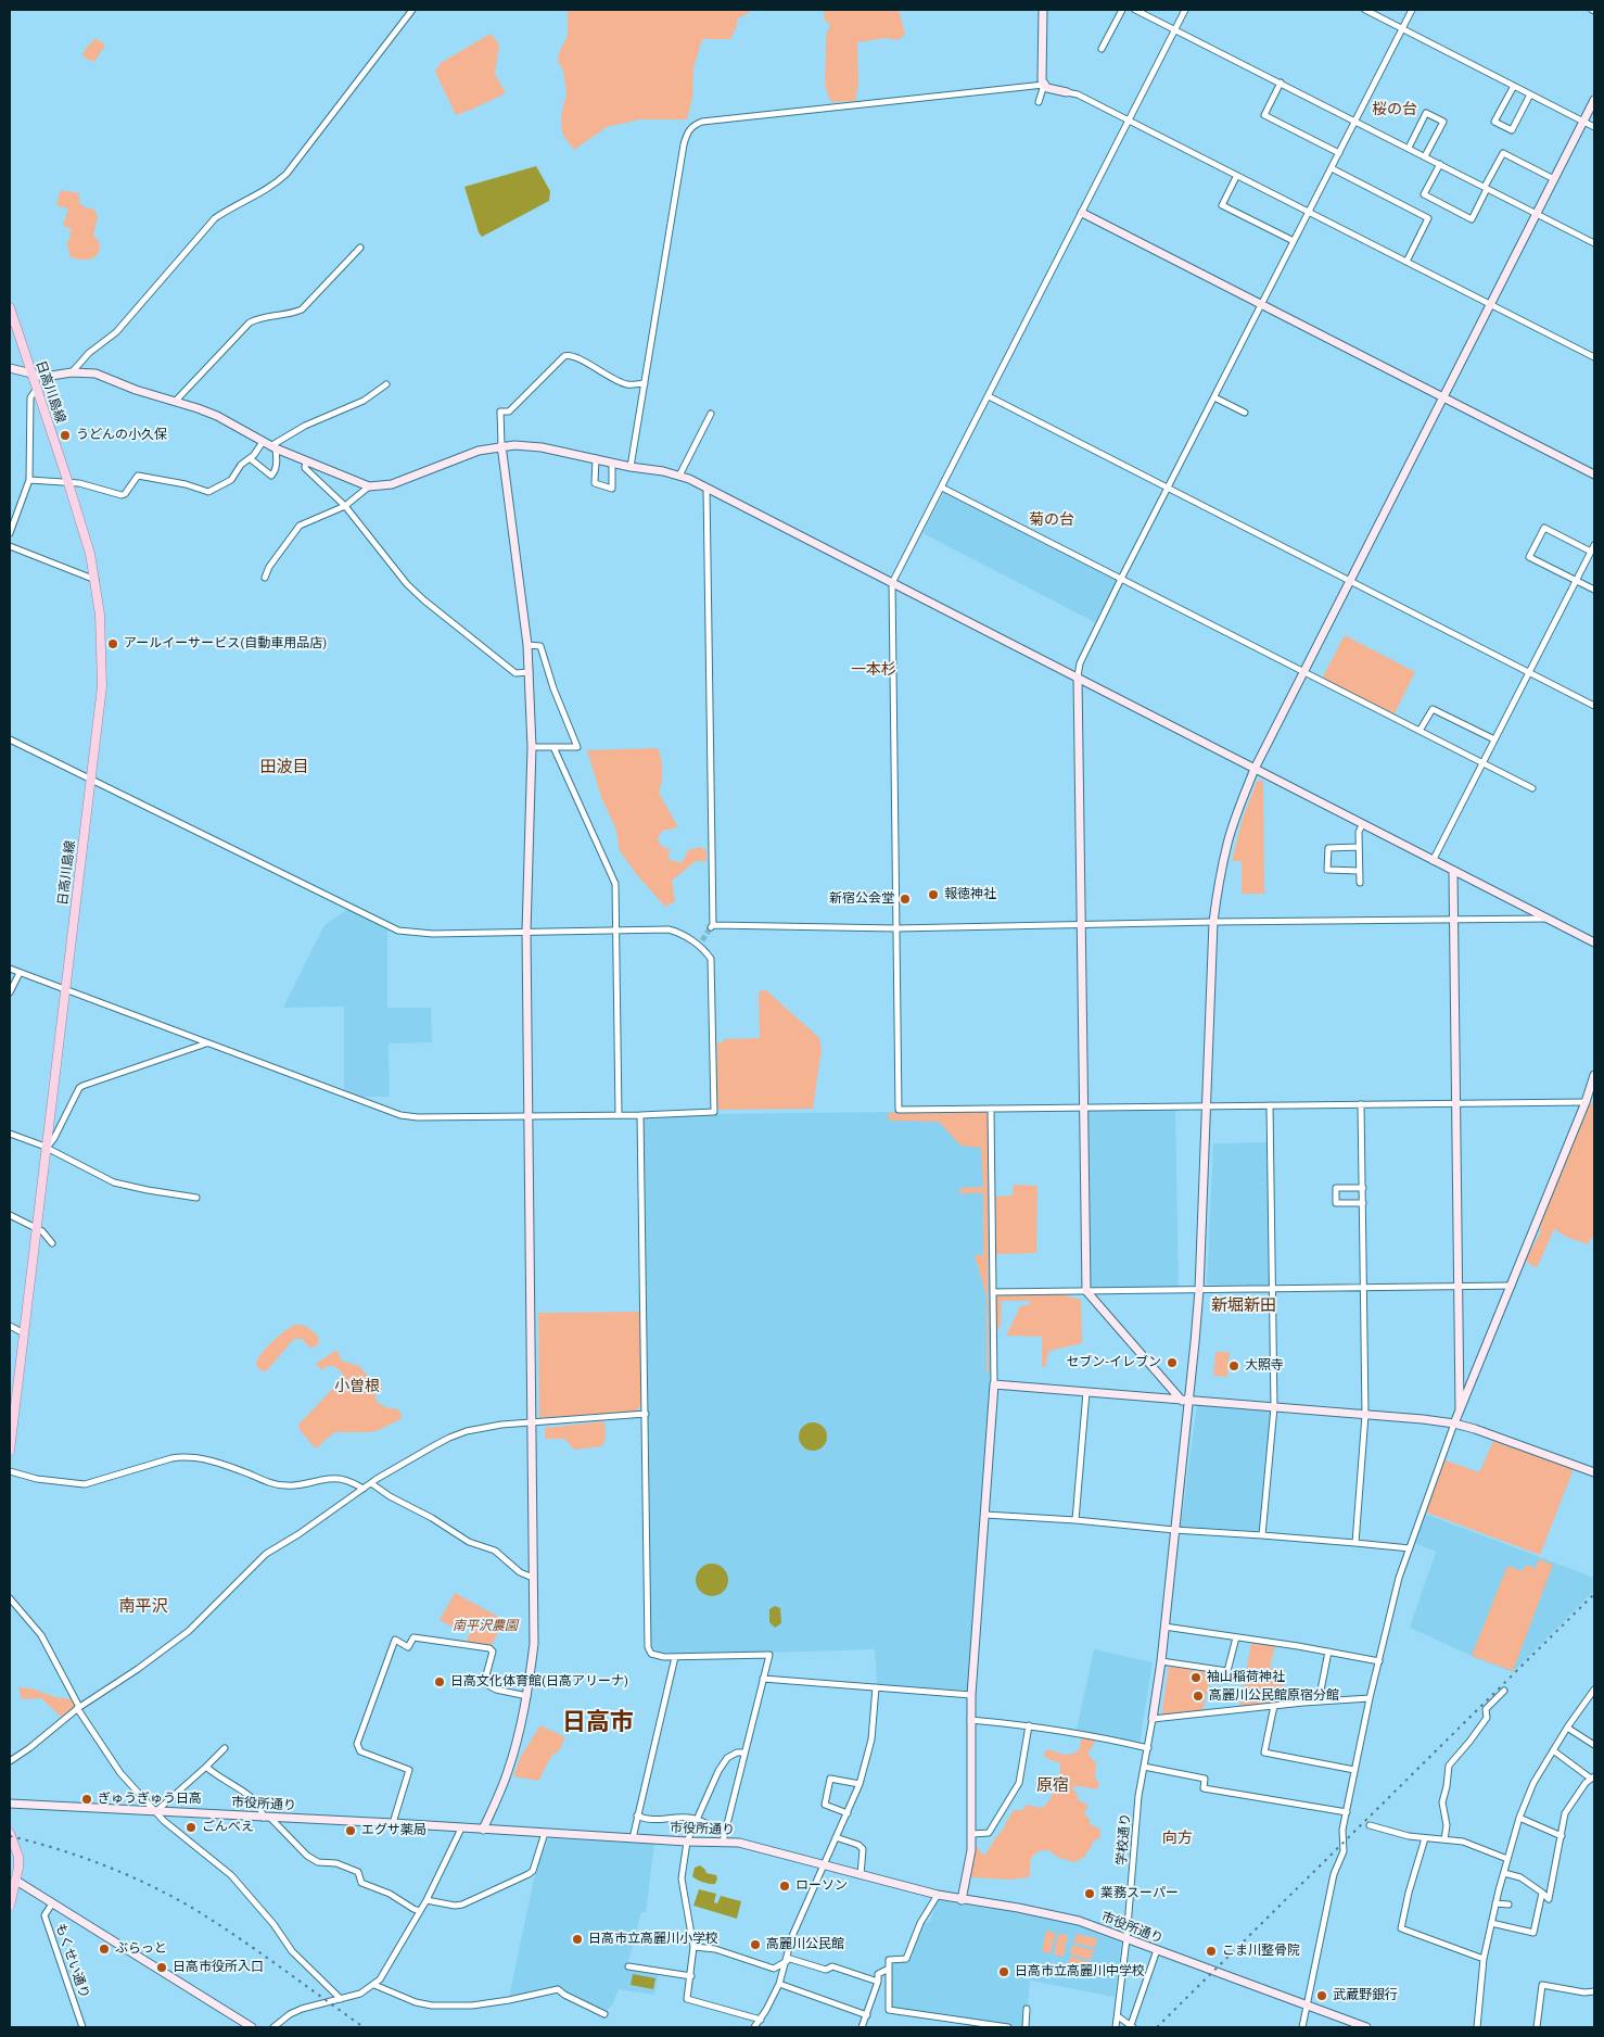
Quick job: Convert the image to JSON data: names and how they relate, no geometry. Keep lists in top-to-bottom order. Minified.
{"streets":{"main road":["日高川島線"],"street":["市役所通り","学校通り","もくせい通り"]},"crossings":[["市役所通り","学校通り"]],"districts":["桜の台","菊の台","一本杉","田波目","新堀新田","小曽根","南平沢","日高市","原宿","向方"],"parks":["南平沢農園"],"places":["うどんの小久保","アールイーサービス(自動車用品店)","報徳神社","新宿公会堂","セブン-イレブン","大照寺","袖山稲荷神社","日高文化体育館(日高アリーナ)","高麗川公民館原宿分館","ぎゅうぎゅう日高","ごんべえ","エグサ薬局","ローソン","業務スーパー","日高市立高麗川小学校","高麗川公民館","ぶらっと","こま川整骨院","日高市役所入口","日高市立高麗川中学校","武蔵野銀行"]}
